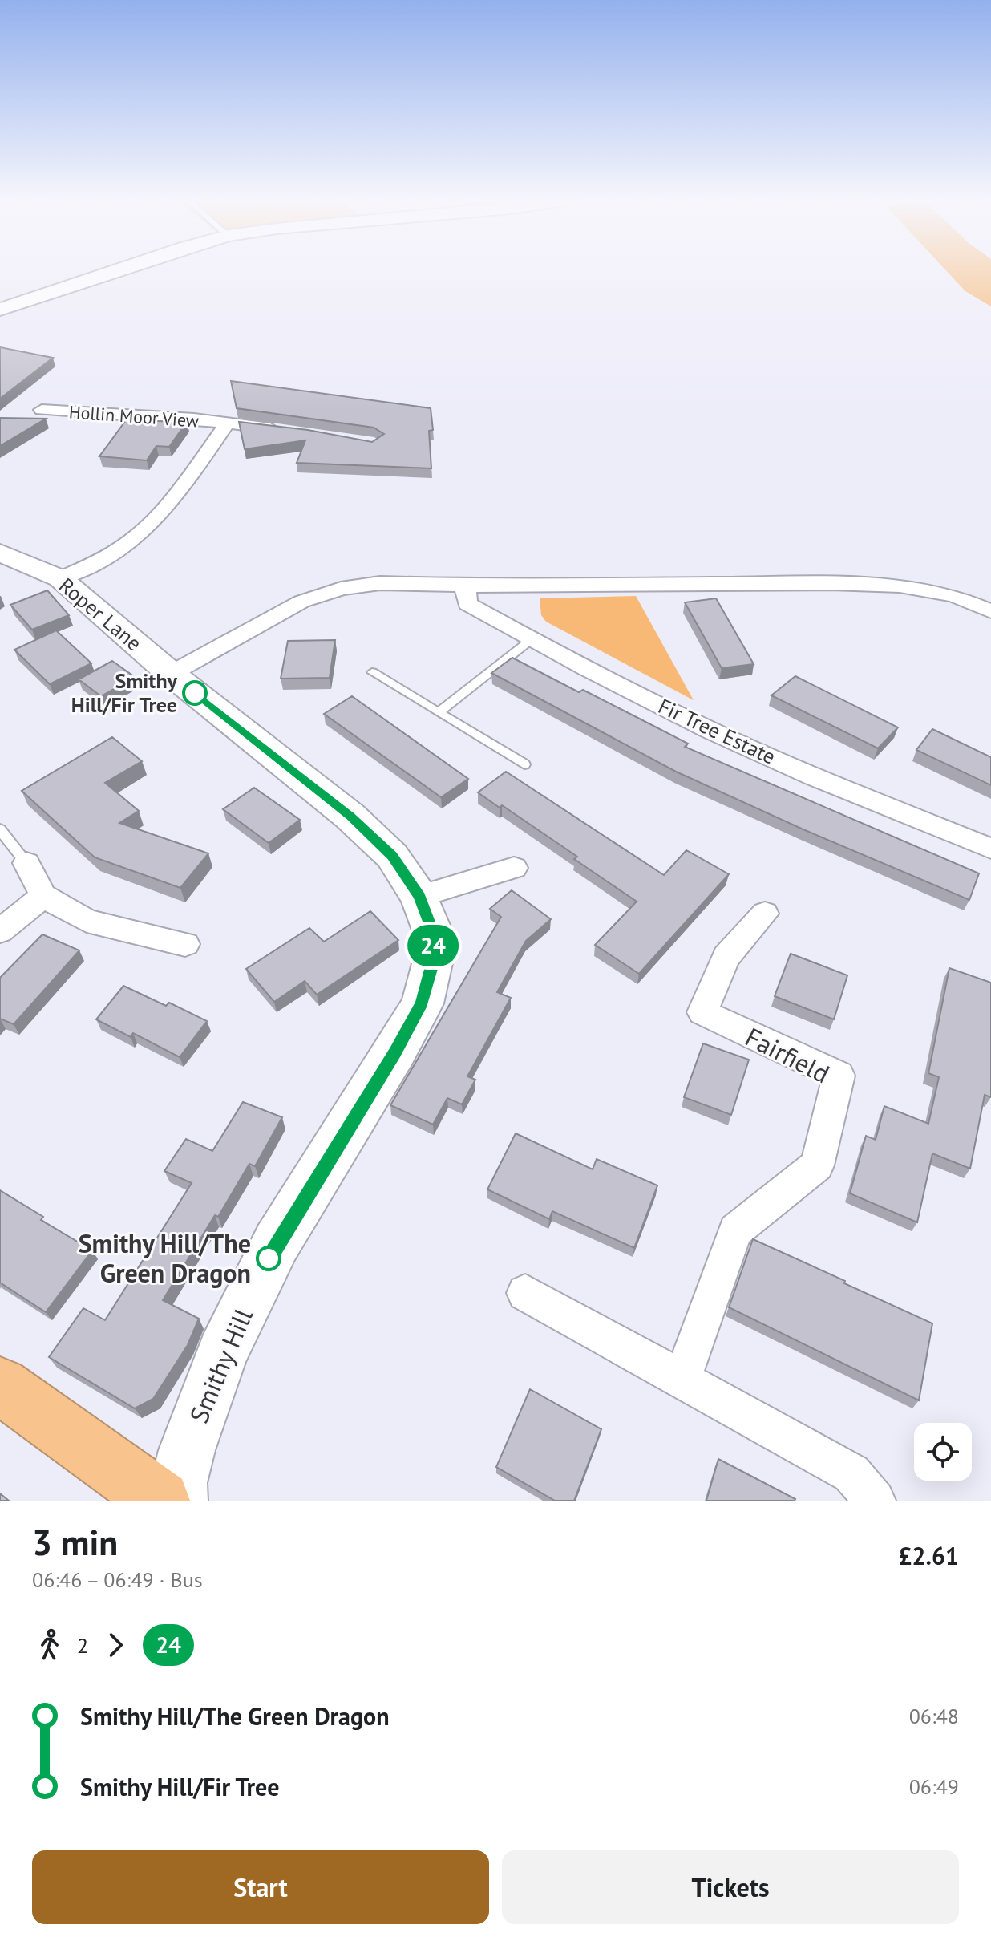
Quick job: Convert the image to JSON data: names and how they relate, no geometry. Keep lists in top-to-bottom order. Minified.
{"streets":{"street":["Hollin Moor View","Roper Lane","Fir Tree Estate","Fairfield","Smithy Hill"]},"crossings":[["Hollin Moor View","Roper Lane"],["Roper Lane","Smithy Hill"]],"places":["Smithy Hill/Fir Tree","Smithy Hill/The Green Dragon"],"lines":["bus line 24"],"page":{"on_map":"24","heading":["3 min","06:46 – 06:49 · Bus","£2.61"],"legs":["2","24"],"list":[{"name":"Smithy Hill/The Green Dragon","value":"06:48"},{"name":"Smithy Hill/Fir Tree","value":"06:49"}],"buttons":["Start","Tickets"]}}
